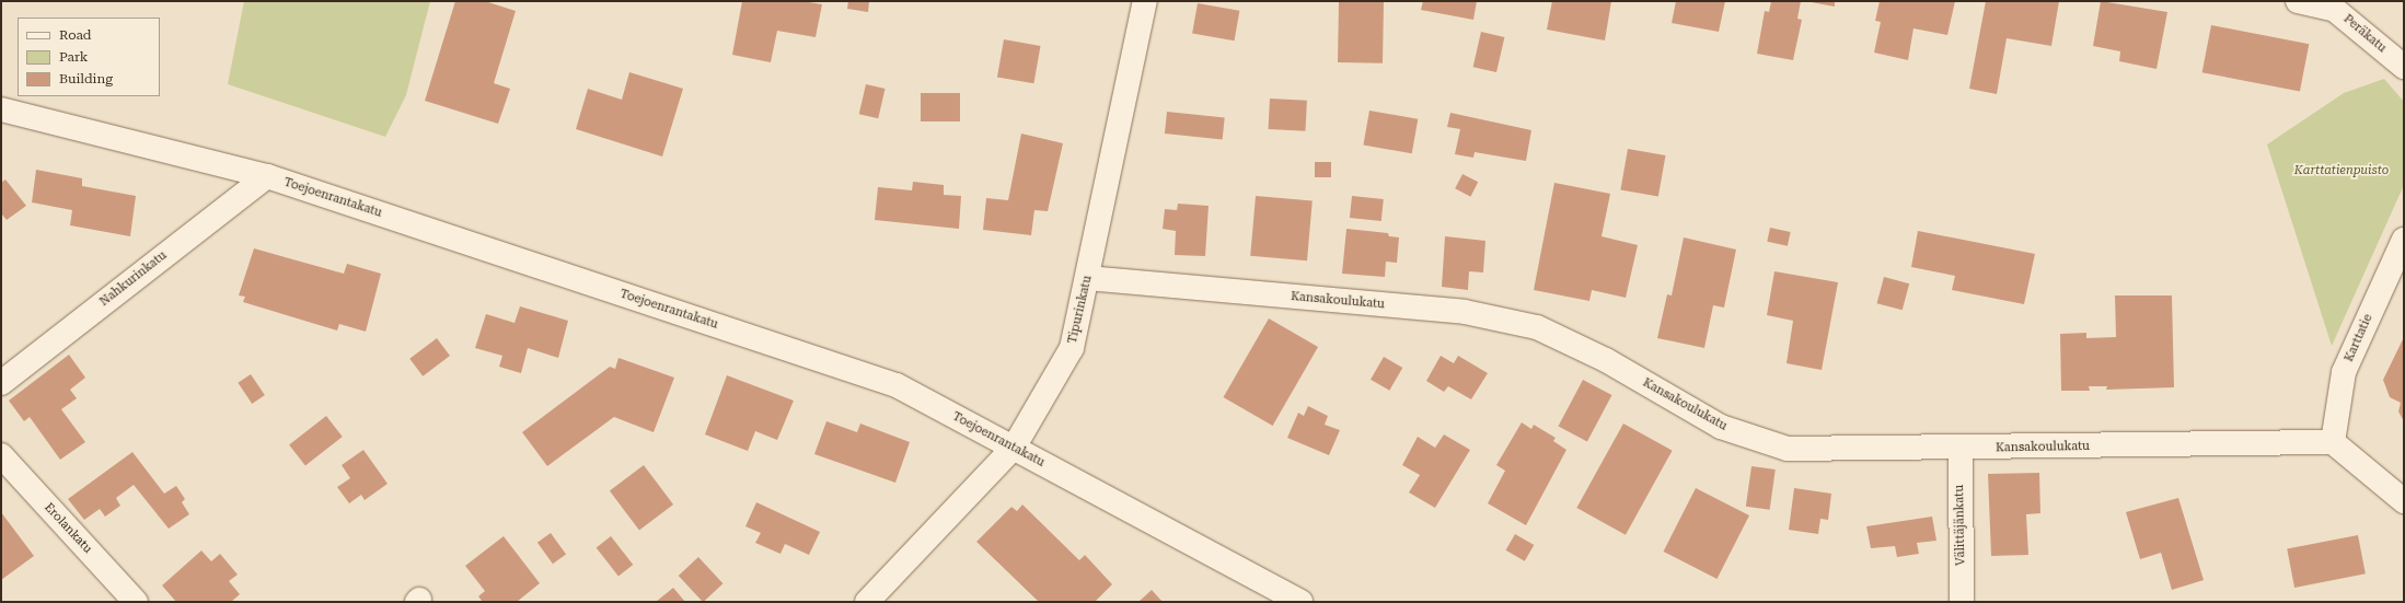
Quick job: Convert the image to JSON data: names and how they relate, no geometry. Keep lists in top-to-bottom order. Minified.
{"streets":{"street":["Peräkatu","Toejoenrantakatu","Nahkurinkatu","Kansakoulukatu","Tipurinkatu","Karttatie","Välittäjänkatu","Erolankatu"]},"crossings":[["Toejoenrantakatu","Nahkurinkatu"],["Toejoenrantakatu","Tipurinkatu"],["Kansakoulukatu","Tipurinkatu"],["Kansakoulukatu","Karttatie"],["Kansakoulukatu","Välittäjänkatu"]],"parks":["Karttatienpuisto"],"legend":["Road","Park","Building"]}
